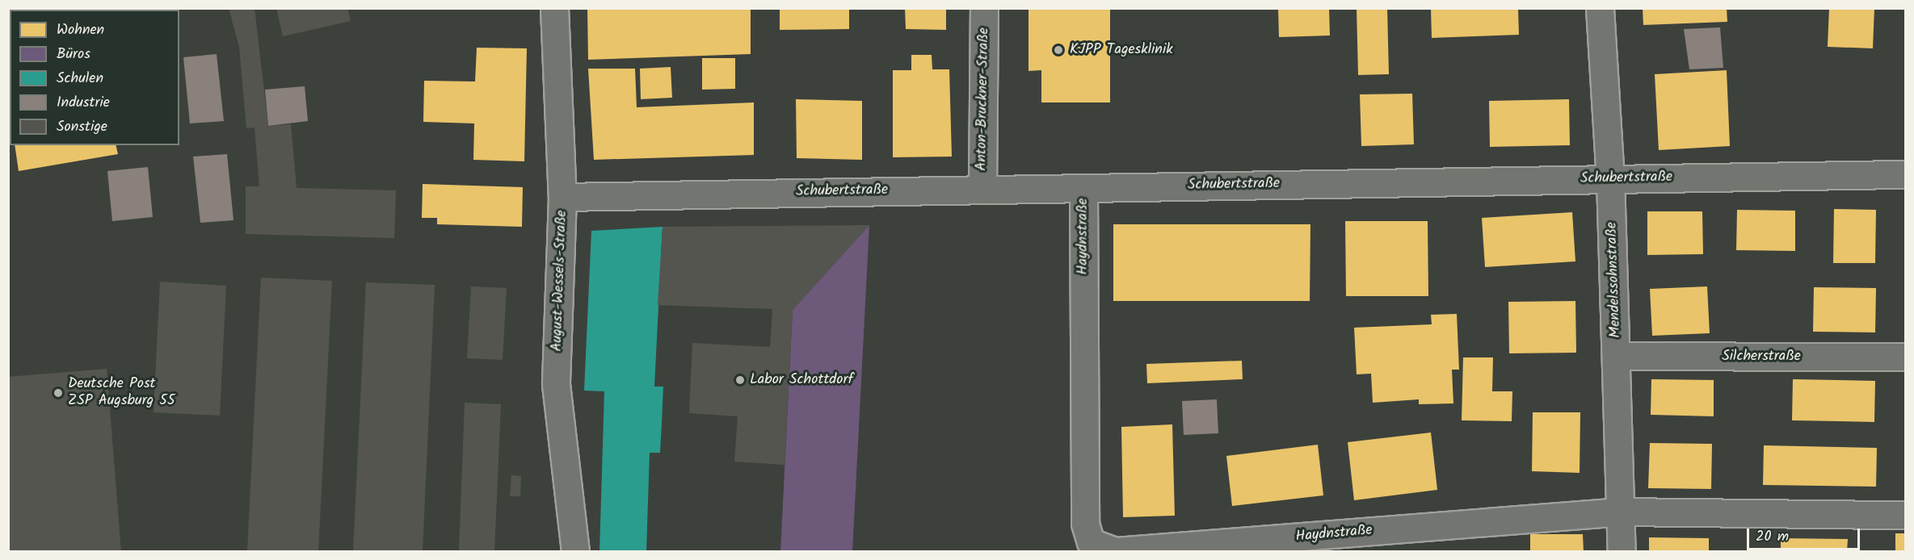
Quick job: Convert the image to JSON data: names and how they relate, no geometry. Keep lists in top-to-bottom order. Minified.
{"streets":{"street":["Anton-Bruckner-Straße","Schubertstraße","Haydnstraße","Mendelssohnstraße","August-Wessels-Straße","Silcherstraße"]},"crossings":[["Anton-Bruckner-Straße","Schubertstraße"],["Schubertstraße","Haydnstraße"],["Schubertstraße","Mendelssohnstraße"],["Schubertstraße","August-Wessels-Straße"],["Haydnstraße","Mendelssohnstraße"],["Mendelssohnstraße","Silcherstraße"]],"places":["KJPP Tagesklinik","Labor Schottdorf","Deutsche Post ZSP Augsburg 55"],"legend":["Wohnen","Büros","Schulen","Industrie","Sonstige"],"scale_bar":"20 m"}
